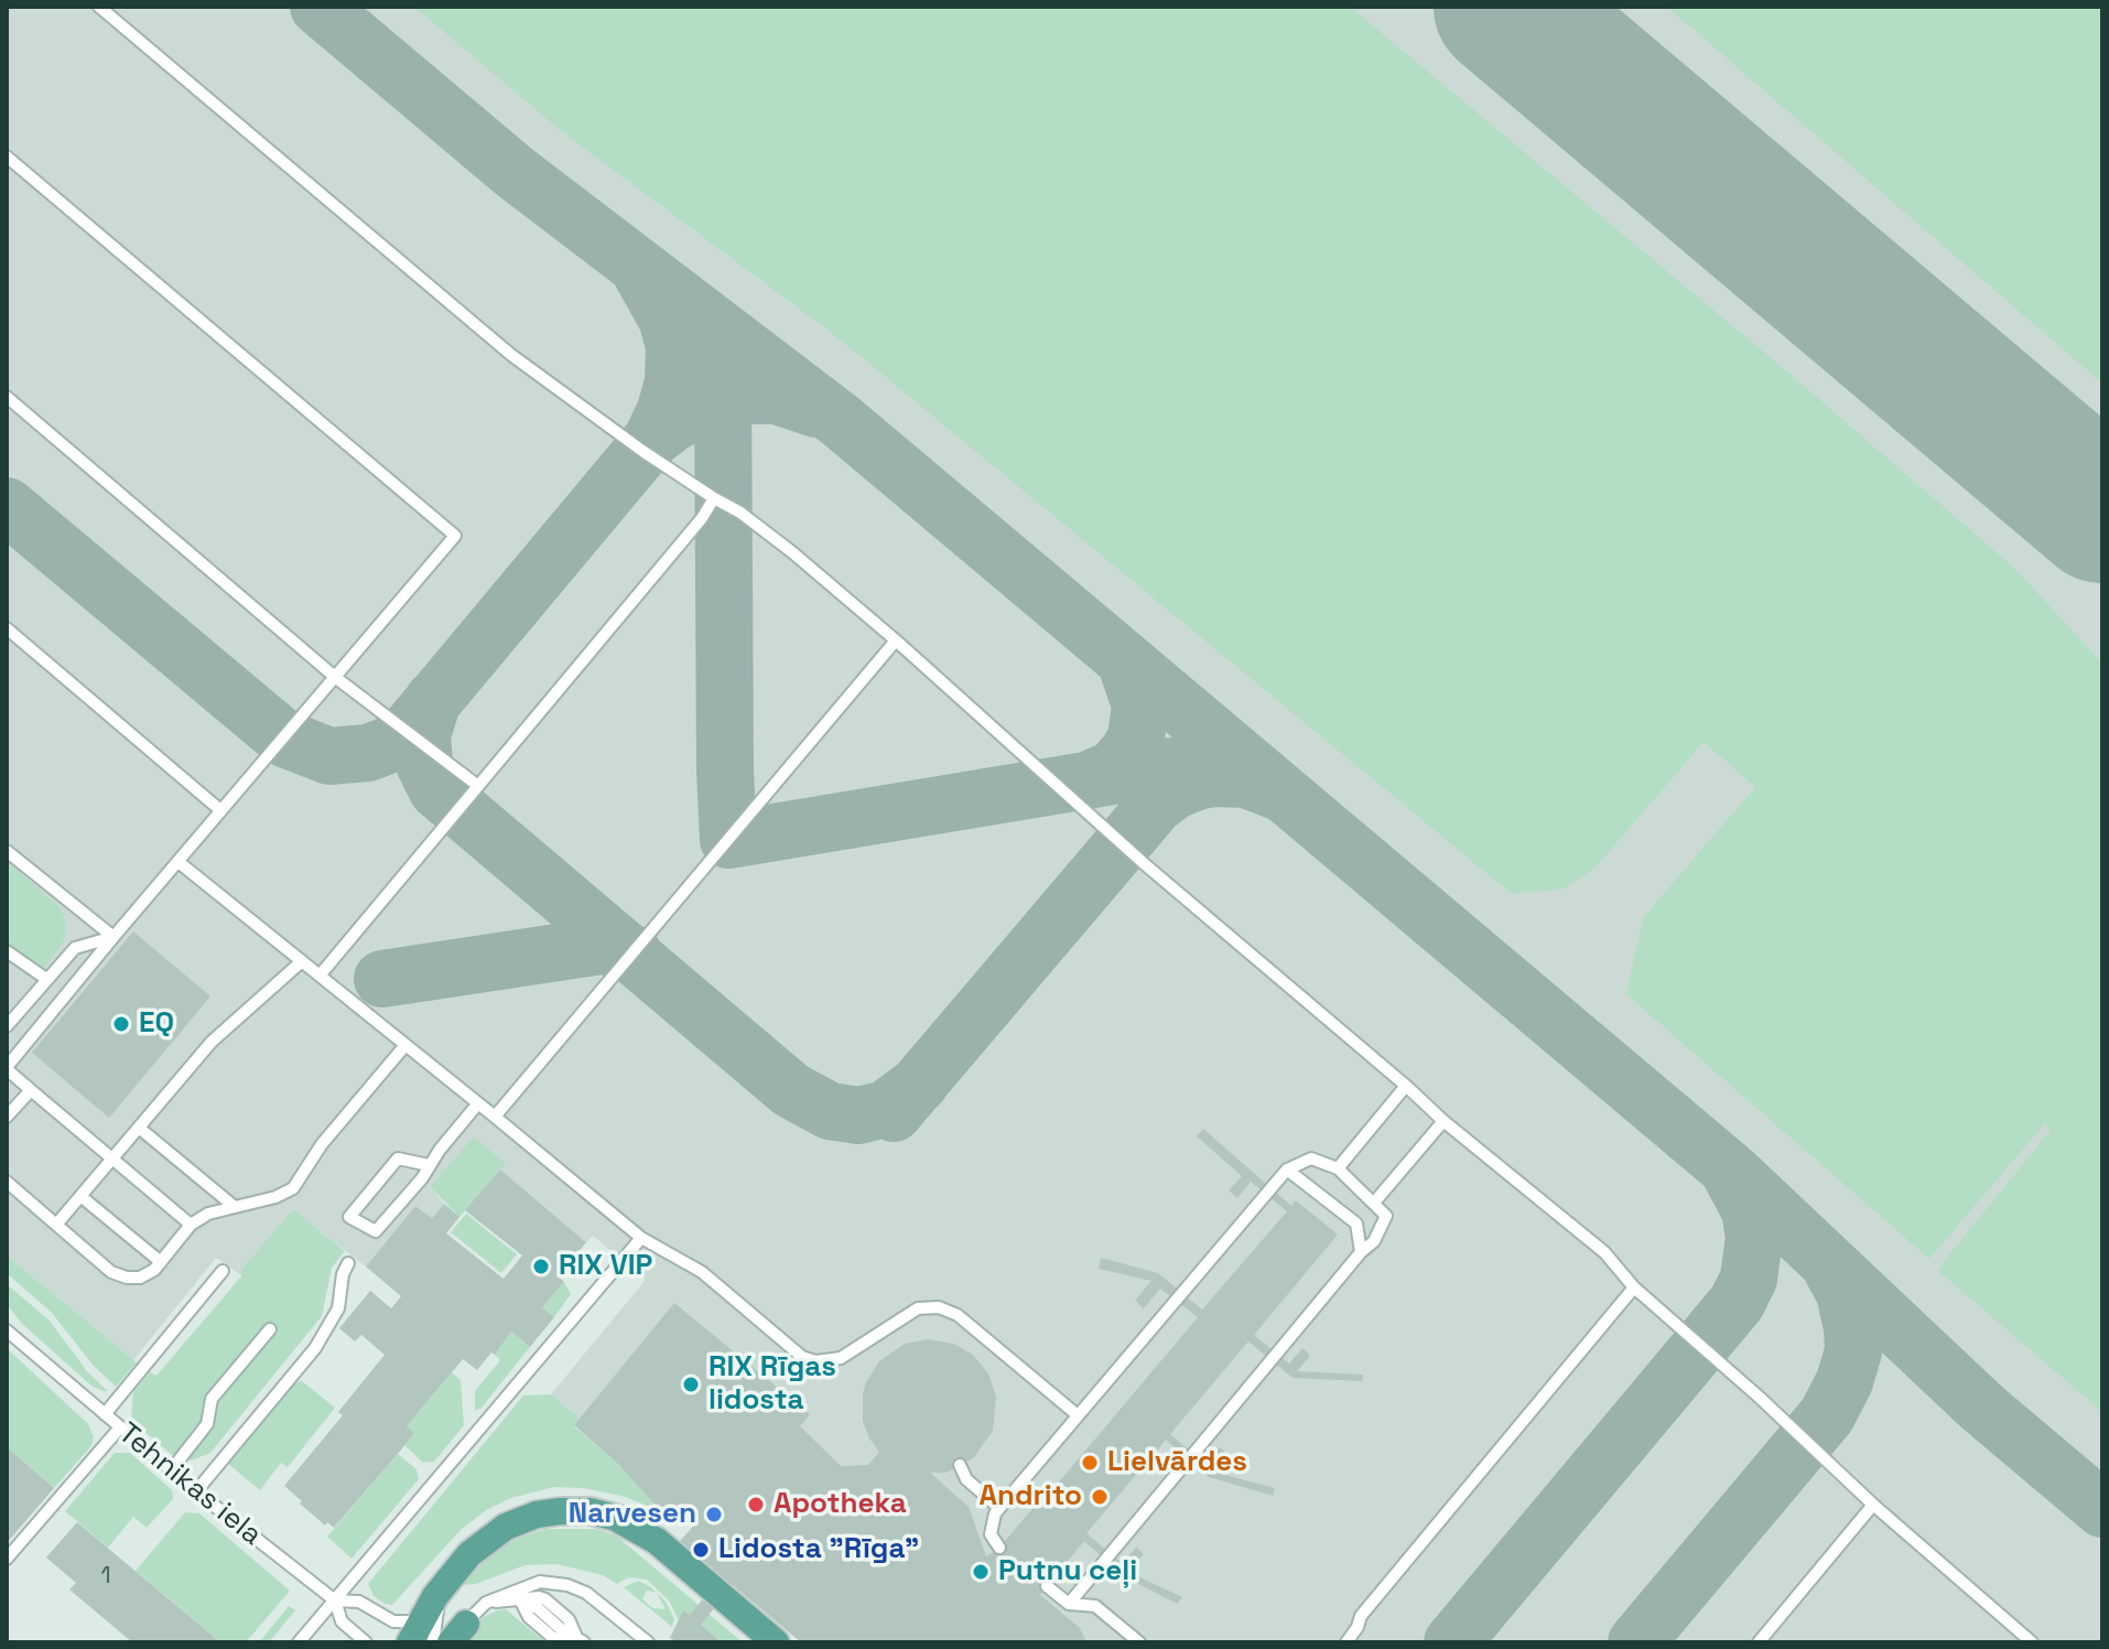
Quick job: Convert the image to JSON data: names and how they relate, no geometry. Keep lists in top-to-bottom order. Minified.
{"streets":{"lane":["Tehnikas iela"]},"places":["EQ","RIX VIP","RIX Rīgas lidosta","Lielvārdes","Andrito","Apotheka","Narvesen","Lidosta \"Rīga\"","Putnu ceļi"],"house_numbers":["1"]}
